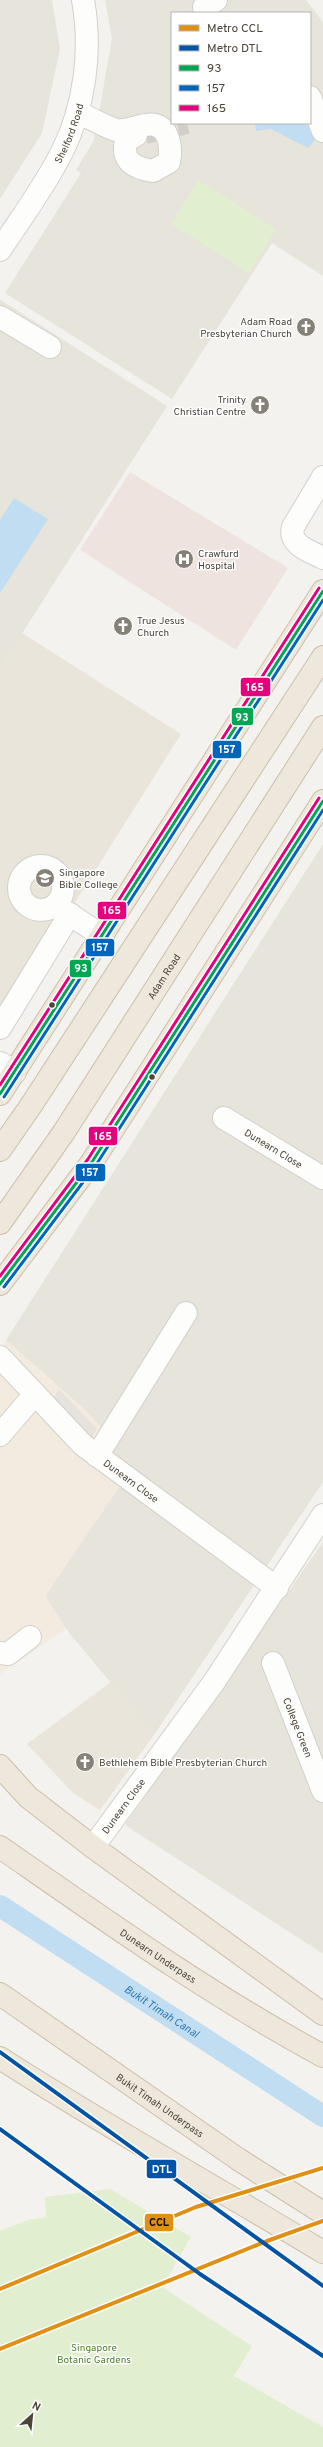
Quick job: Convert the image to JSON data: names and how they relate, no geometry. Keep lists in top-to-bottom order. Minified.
{"streets":{"highway":["Adam Road","Dunearn Underpass","Bukit Timah Underpass"],"street":["Shelford Road","Dunearn Close","College Green"]},"water":["Bukit Timah Canal"],"parks":["Singapore Botanic Gardens"],"places":{"church":["Adam Road Presbyterian Church","Trinity Christian Centre","True Jesus Church","Bethlehem Bible Presbyterian Church"],"hospital":["Crawfurd Hospital"],"school or university":["Singapore Bible College"]},"lines":["transit line 165","transit line 93","transit line 157","metro line DTL","metro line CCL"],"legend":["Metro CCL","Metro DTL","93","157","165"],"north":"top right"}
